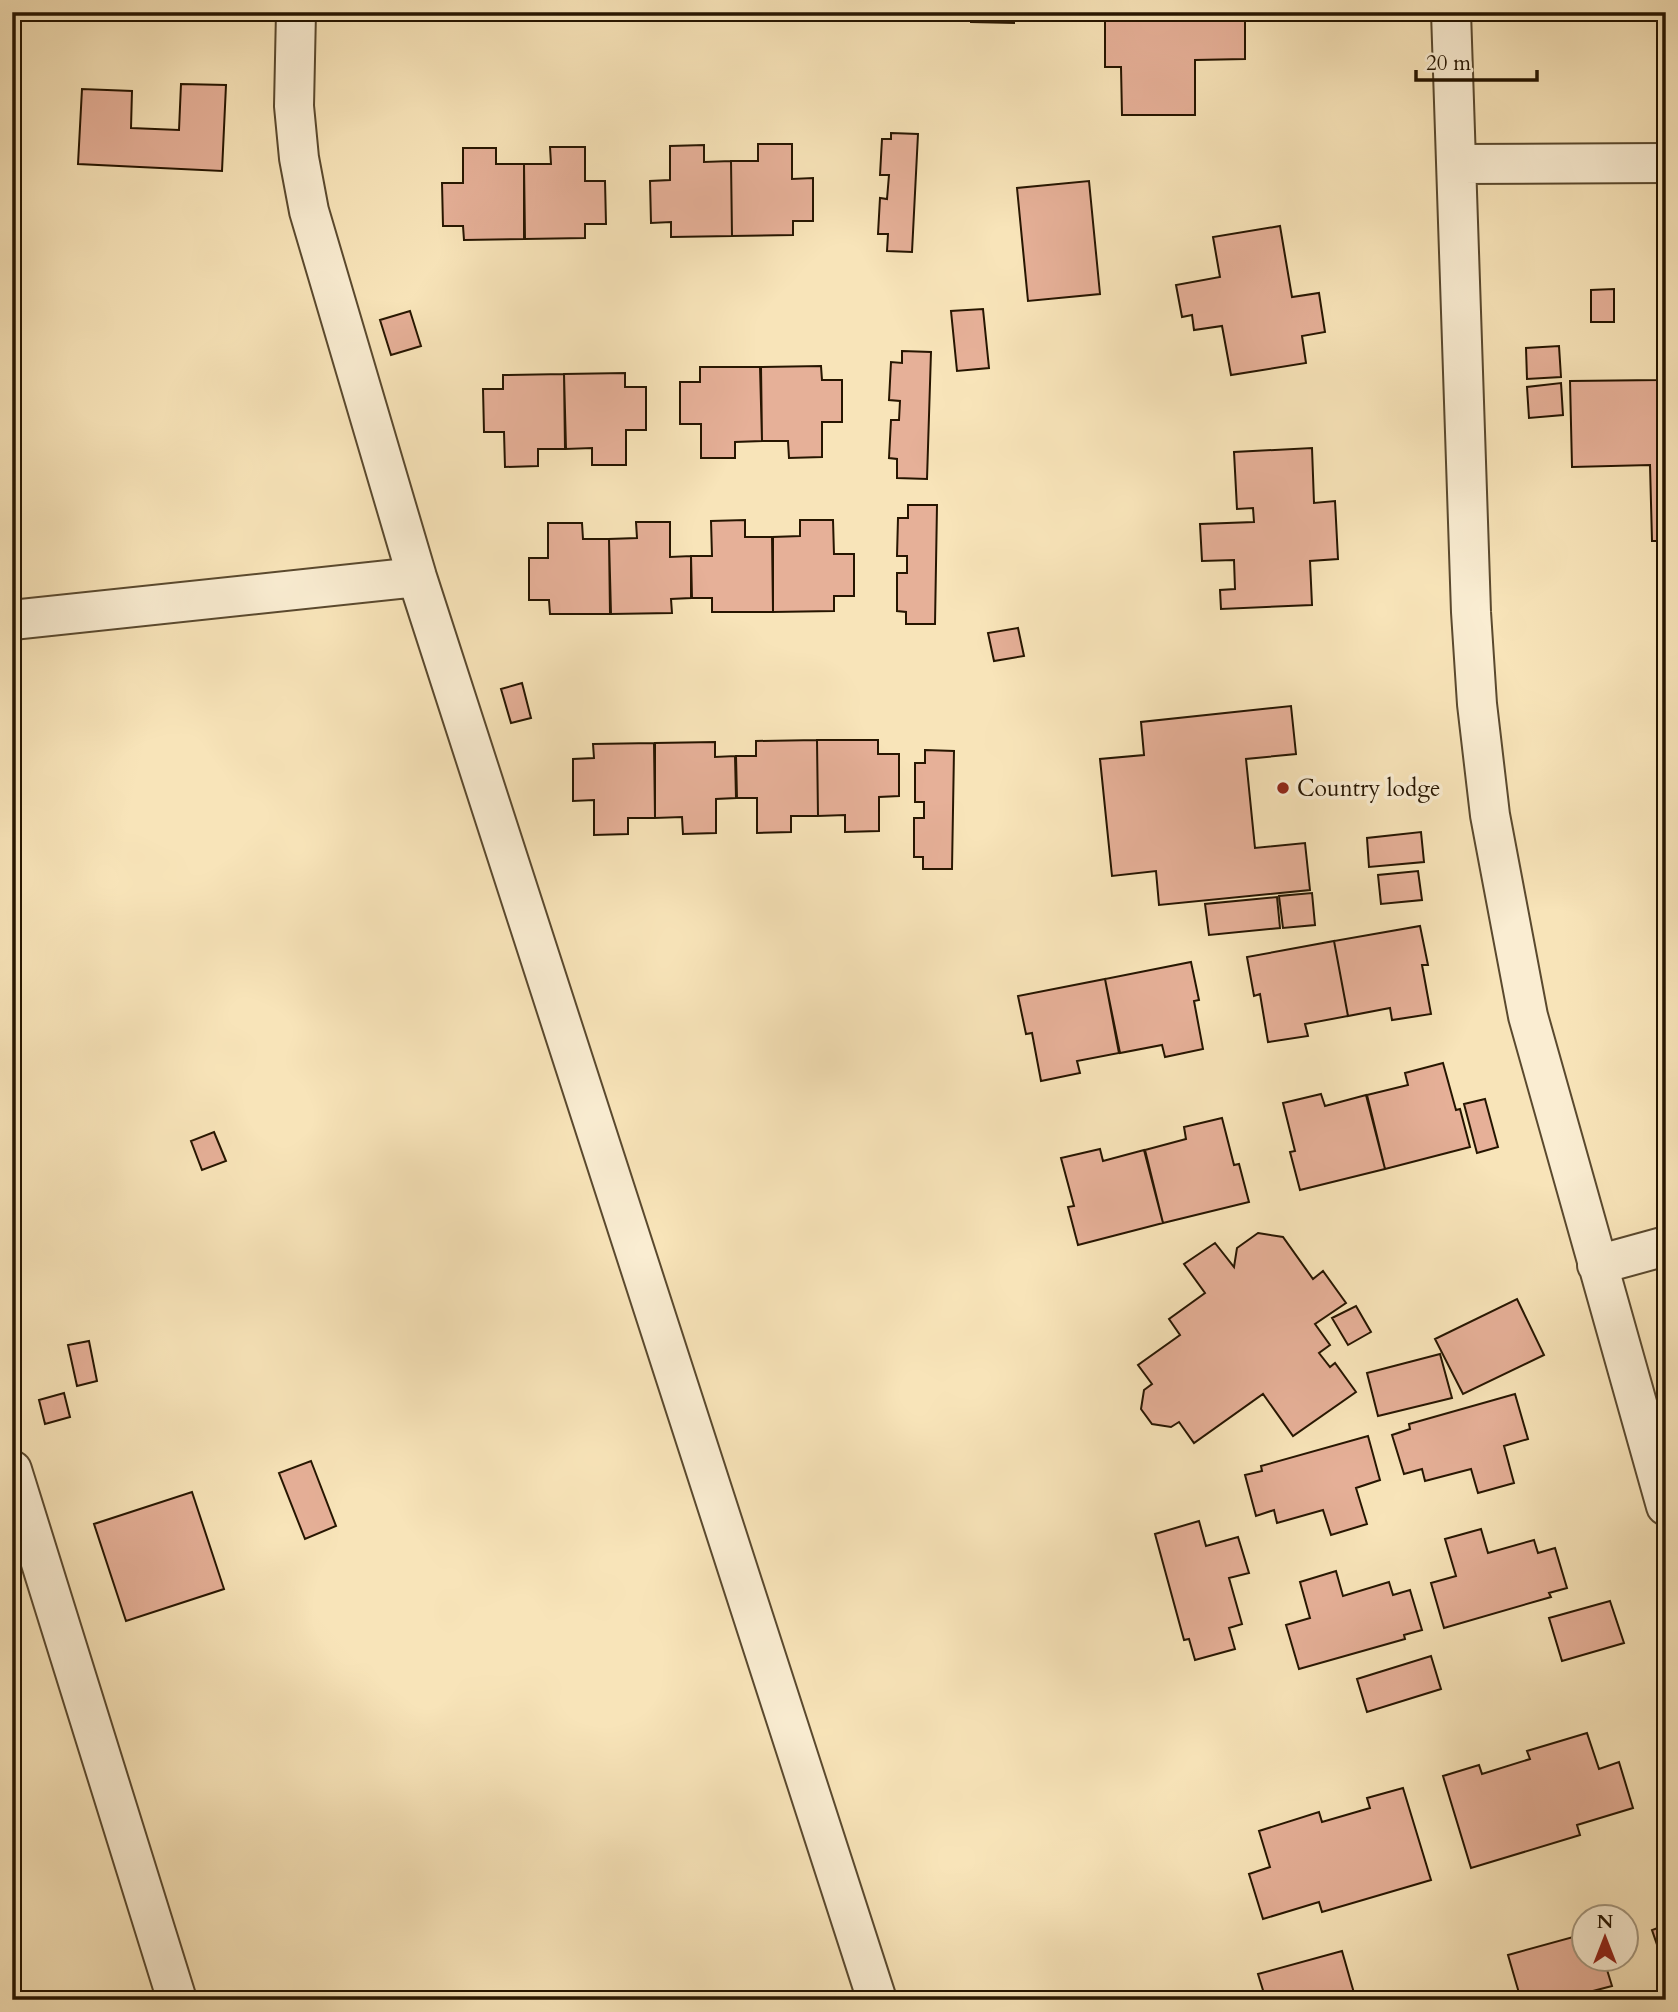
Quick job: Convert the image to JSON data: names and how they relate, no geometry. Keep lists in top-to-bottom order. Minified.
{"places":["Country lodge"],"scale_bar":"20 m","north":"top"}
